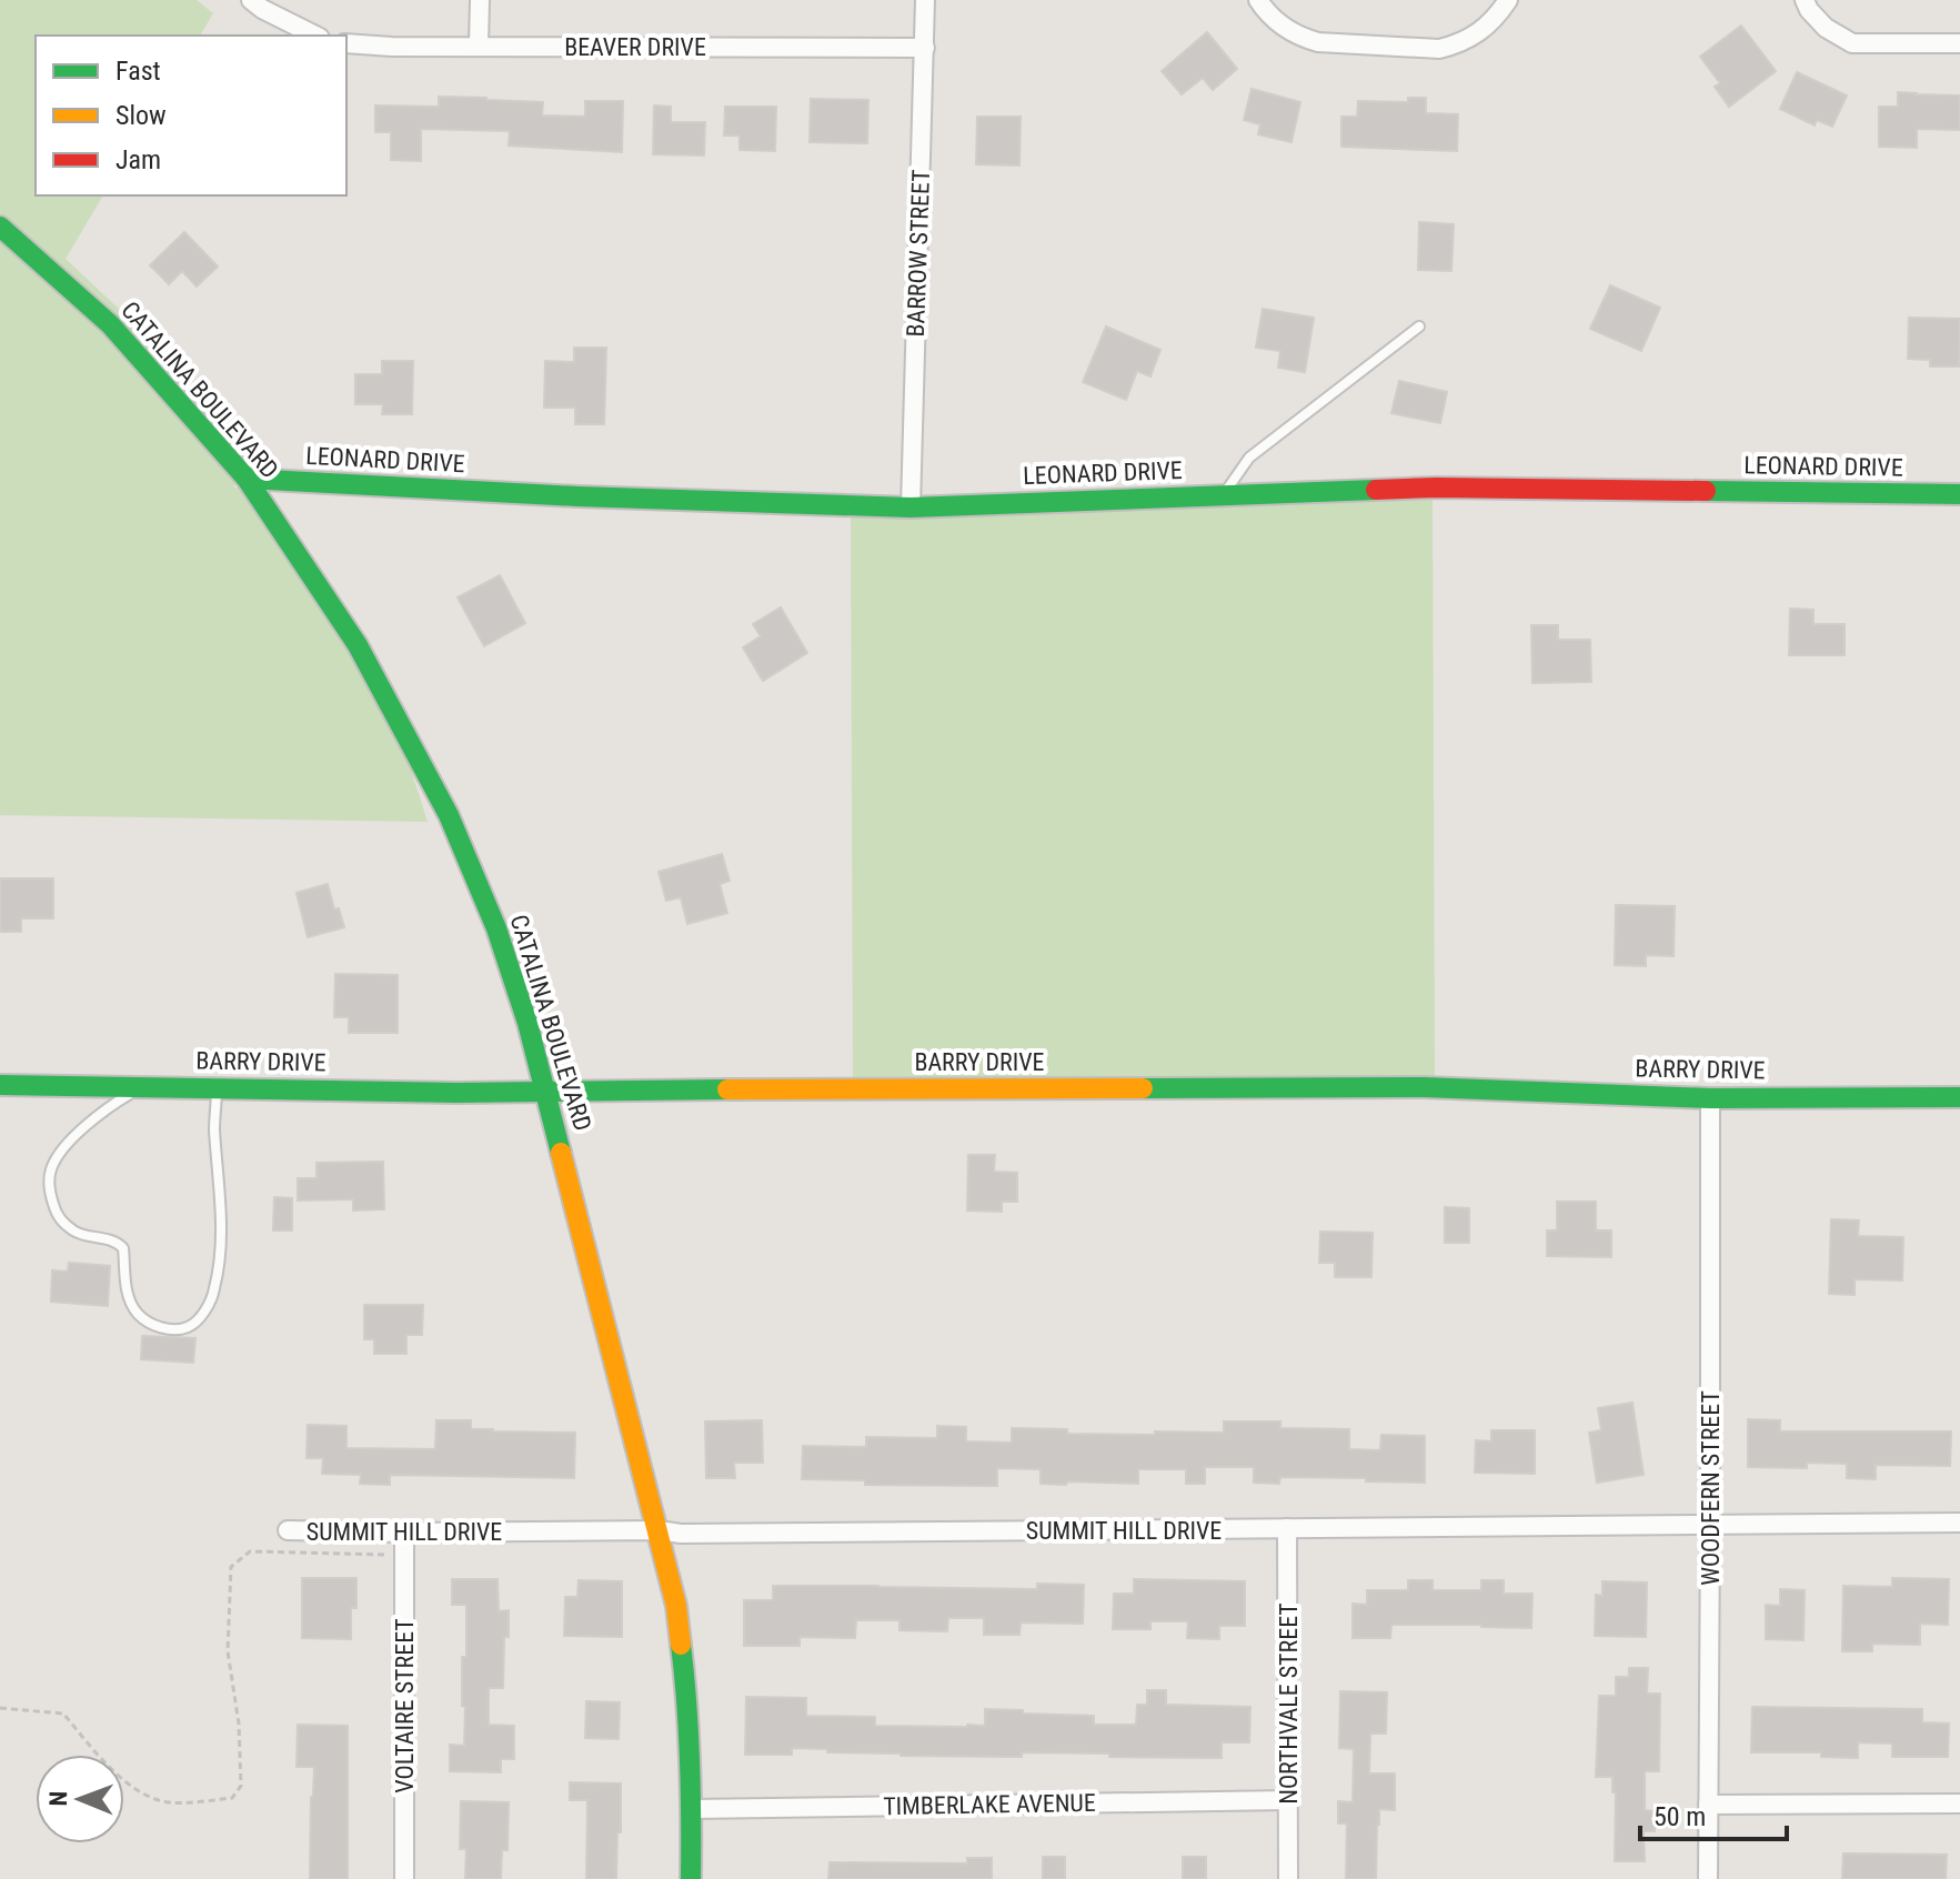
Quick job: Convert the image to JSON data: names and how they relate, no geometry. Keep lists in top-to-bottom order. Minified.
{"streets":{"street":["BEAVER DRIVE","BARROW STREET","CATALINA BOULEVARD","LEONARD DRIVE","BARRY DRIVE","WOODFERN STREET","SUMMIT HILL DRIVE","NORTHVALE STREET","VOLTAIRE STREET","TIMBERLAKE AVENUE"]},"crossings":[["BEAVER DRIVE","BARROW STREET"],["BARROW STREET","LEONARD DRIVE"],["CATALINA BOULEVARD","LEONARD DRIVE"],["CATALINA BOULEVARD","BARRY DRIVE"],["CATALINA BOULEVARD","SUMMIT HILL DRIVE"],["CATALINA BOULEVARD","TIMBERLAKE AVENUE"],["BARRY DRIVE","WOODFERN STREET"],["WOODFERN STREET","SUMMIT HILL DRIVE"],["SUMMIT HILL DRIVE","NORTHVALE STREET"],["SUMMIT HILL DRIVE","VOLTAIRE STREET"],["NORTHVALE STREET","TIMBERLAKE AVENUE"]],"legend":["Fast","Slow","Jam"],"scale_bar":"50 m","north":"left"}
